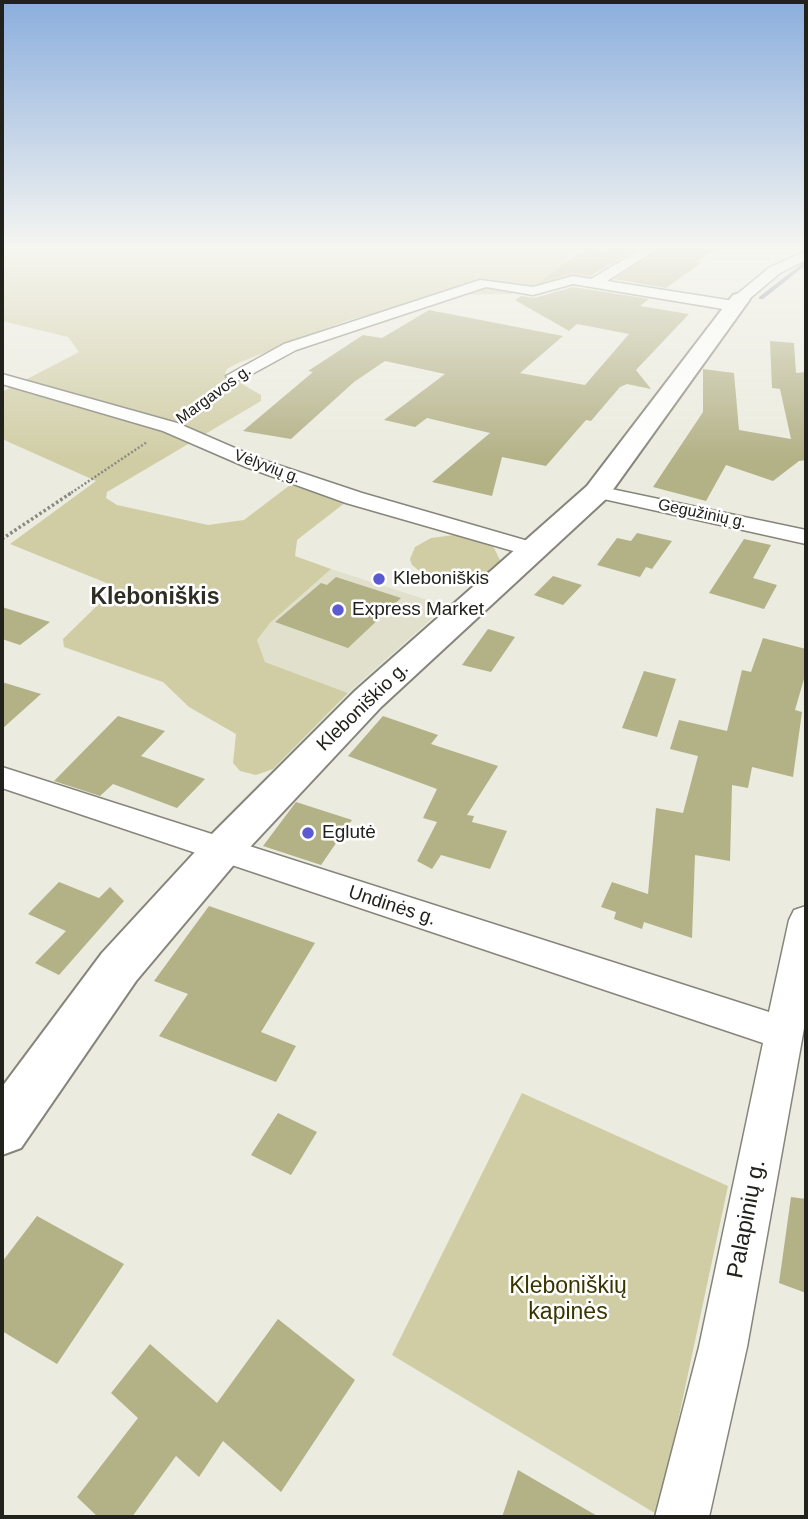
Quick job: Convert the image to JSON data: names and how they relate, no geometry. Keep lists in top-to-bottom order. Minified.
{"streets":{"street":["Margavos g.","Vėlyvių g.","Gegužinių g.","Kleboniškio g.","Undinės g.","Palapinių g."]},"crossings":[["Margavos g.","Vėlyvių g."],["Vėlyvių g.","Kleboniškio g."],["Gegužinių g.","Kleboniškio g."],["Kleboniškio g.","Undinės g."],["Undinės g.","Palapinių g."]],"districts":["Kleboniškis"],"parks":["Kleboniškių kapinės"],"places":["Kleboniškis","Express Market","Eglutė"]}
